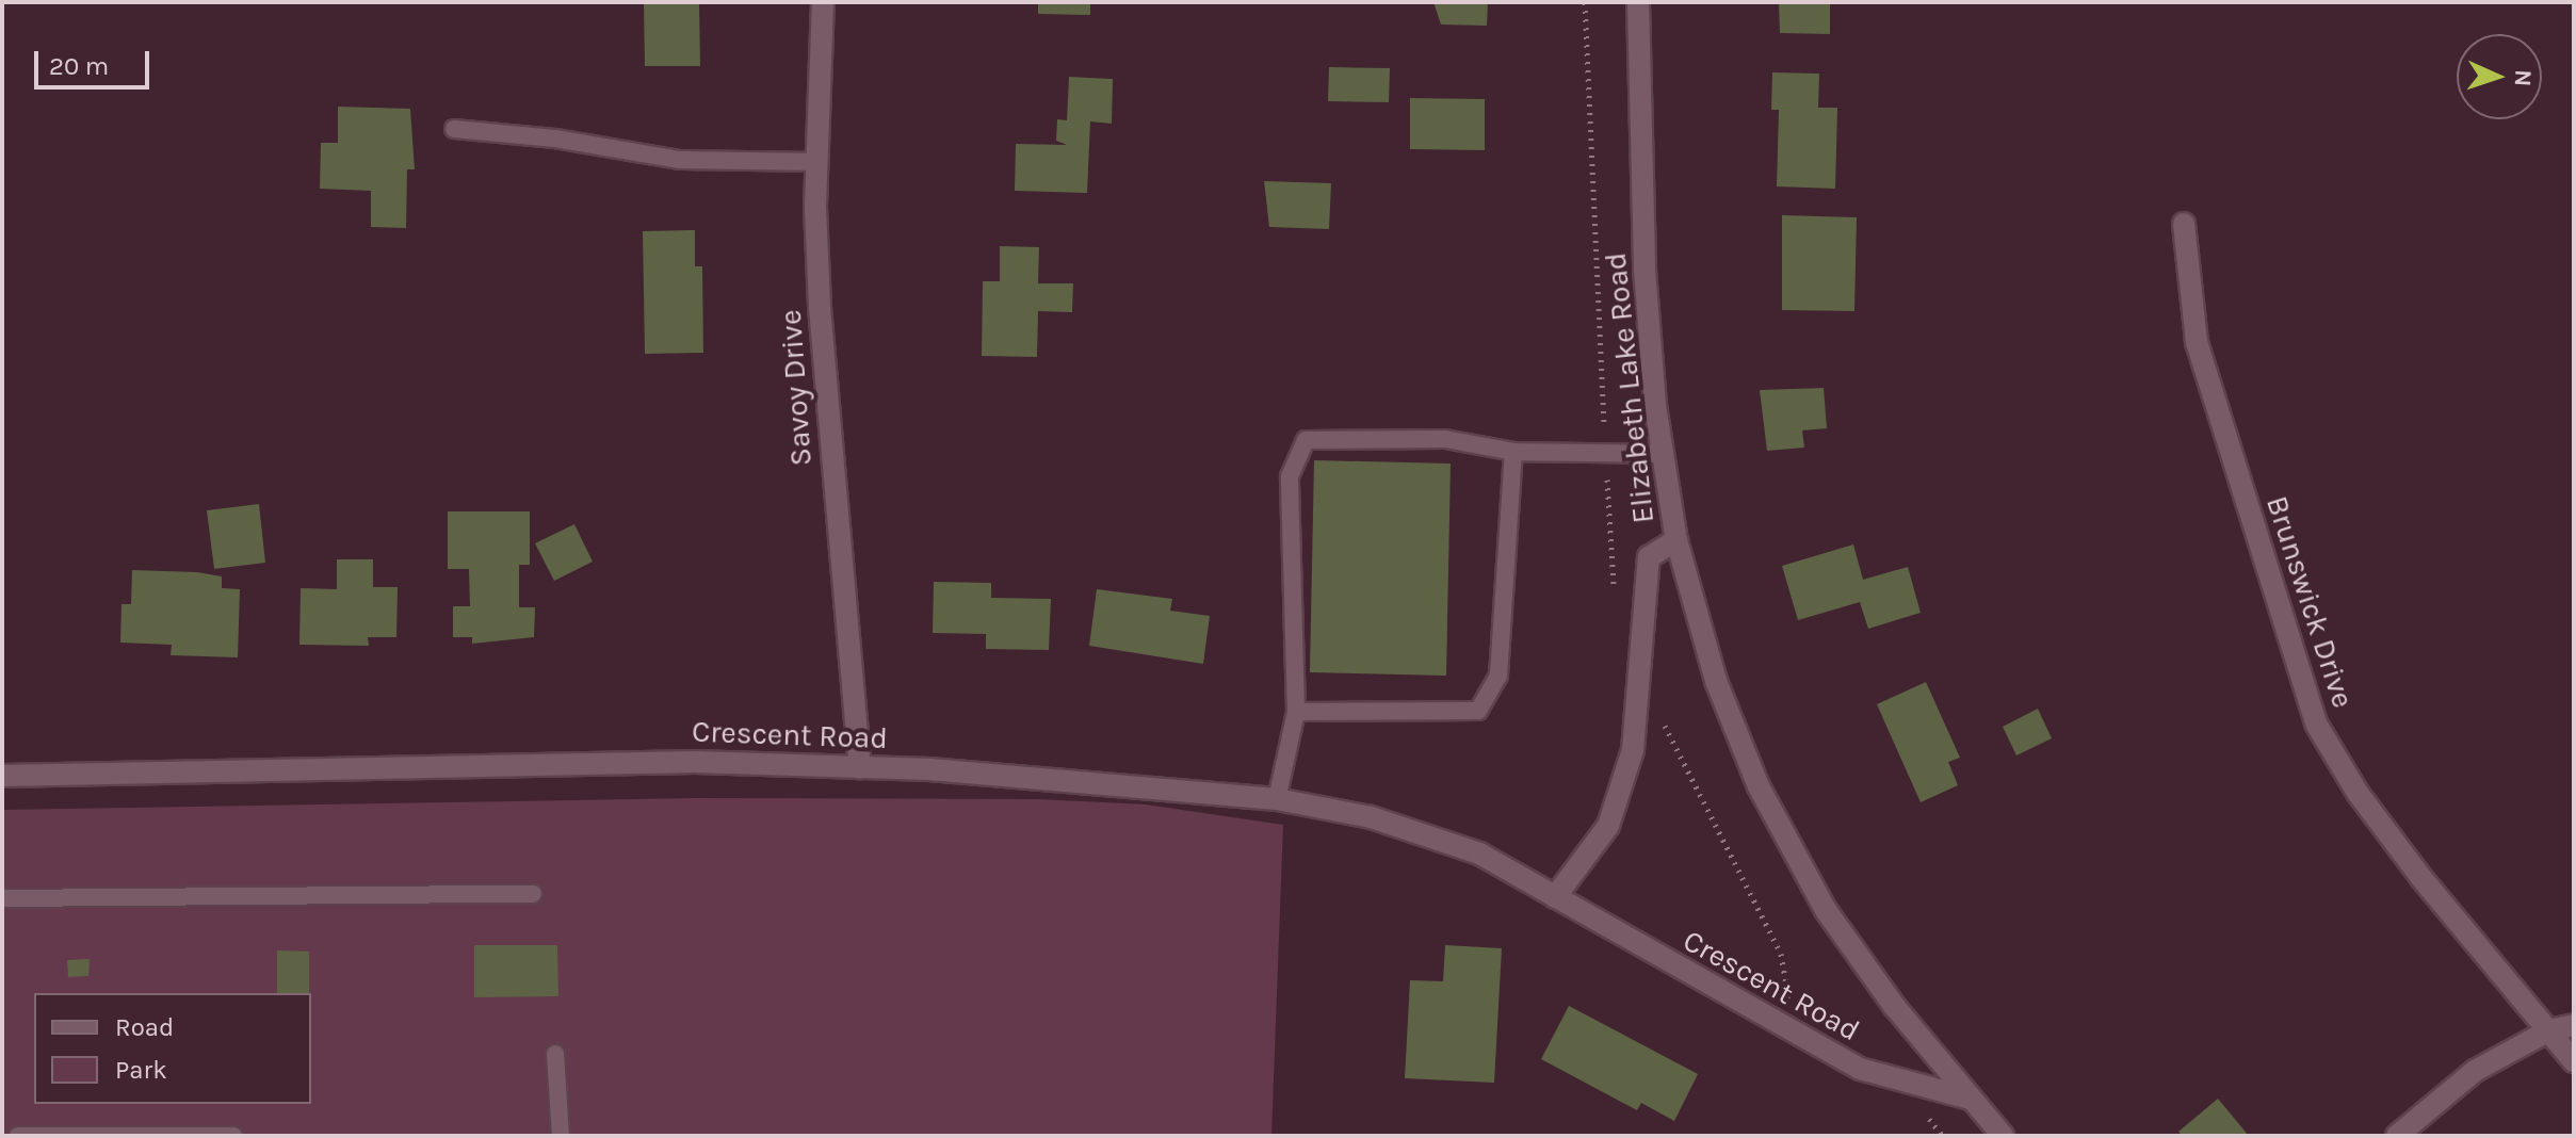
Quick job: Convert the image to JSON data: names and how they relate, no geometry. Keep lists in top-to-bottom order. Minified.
{"streets":{"street":["Savoy Drive","Elizabeth Lake Road","Brunswick Drive","Crescent Road"]},"crossings":[["Savoy Drive","Crescent Road"],["Elizabeth Lake Road","Crescent Road"]],"legend":["Road","Park"],"scale_bar":"20 m","north":"right"}
